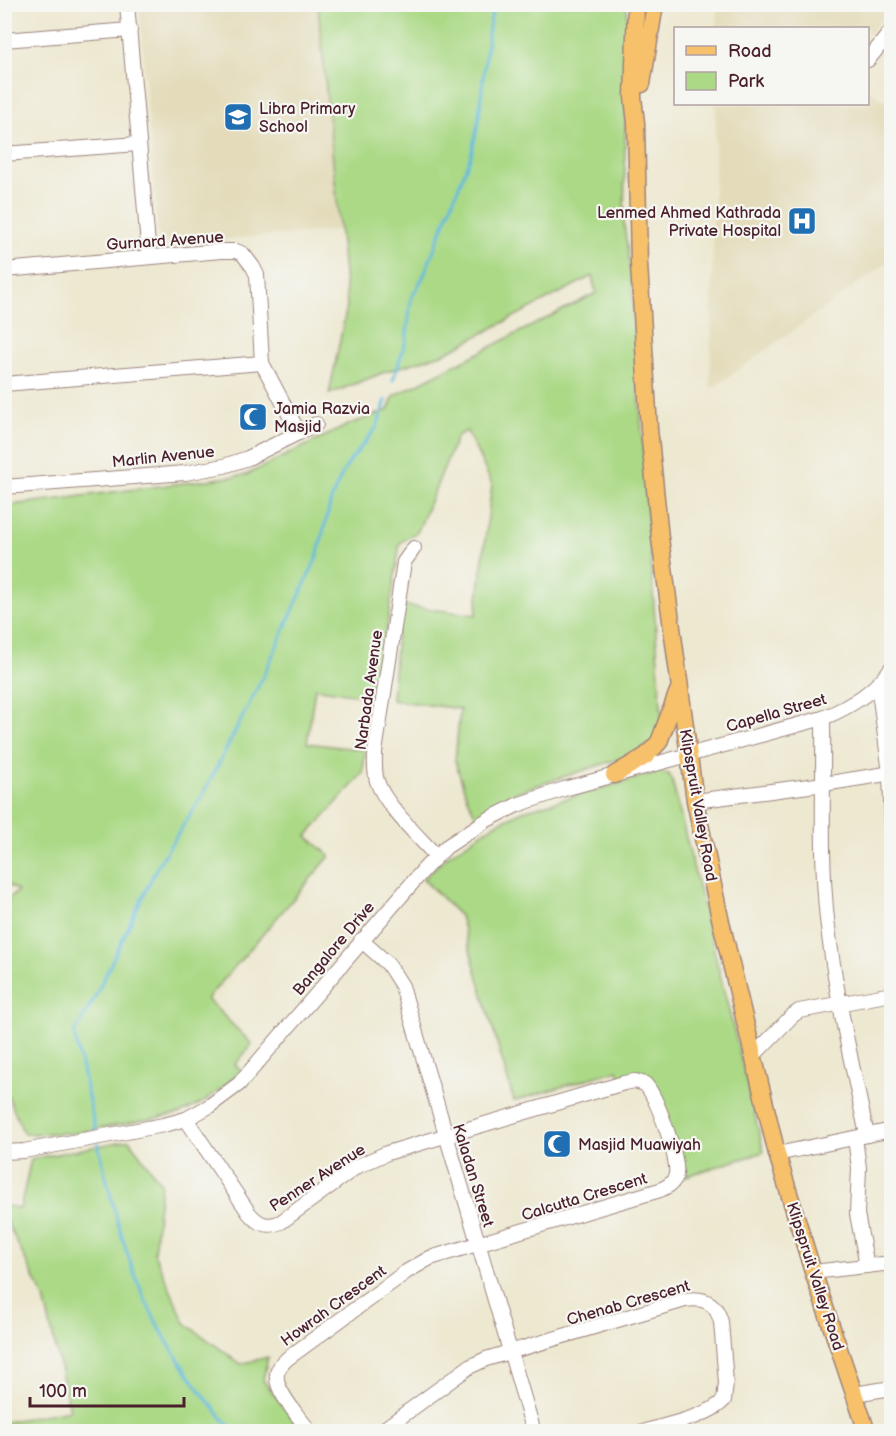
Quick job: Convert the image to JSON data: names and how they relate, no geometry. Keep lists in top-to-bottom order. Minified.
{"streets":{"main road":["Klipspruit Valley Road"],"street":["Gurnard Avenue","Marlin Avenue","Narbada Avenue","Capella Street","Bangalore Drive","Kaladan Street","Penner Avenue","Calcutta Crescent","Chenab Crescent","Howrah Crescent"]},"crossings":[["Gurnard Avenue","Marlin Avenue"],["Narbada Avenue","Bangalore Drive"],["Capella Street","Klipspruit Valley Road"],["Capella Street","Bangalore Drive"],["Klipspruit Valley Road","Bangalore Drive"],["Bangalore Drive","Kaladan Street"],["Bangalore Drive","Penner Avenue"],["Kaladan Street","Penner Avenue"],["Kaladan Street","Calcutta Crescent"],["Kaladan Street","Chenab Crescent"],["Kaladan Street","Howrah Crescent"],["Penner Avenue","Calcutta Crescent"],["Calcutta Crescent","Howrah Crescent"]],"places":{"school or university":["Libra Primary School"],"hospital":["Lenmed Ahmed Kathrada Private Hospital"],"mosque":["Jamia Razvia Masjid","Masjid Muawiyah"]},"legend":["Road","Park"],"scale_bar":"100 m"}
